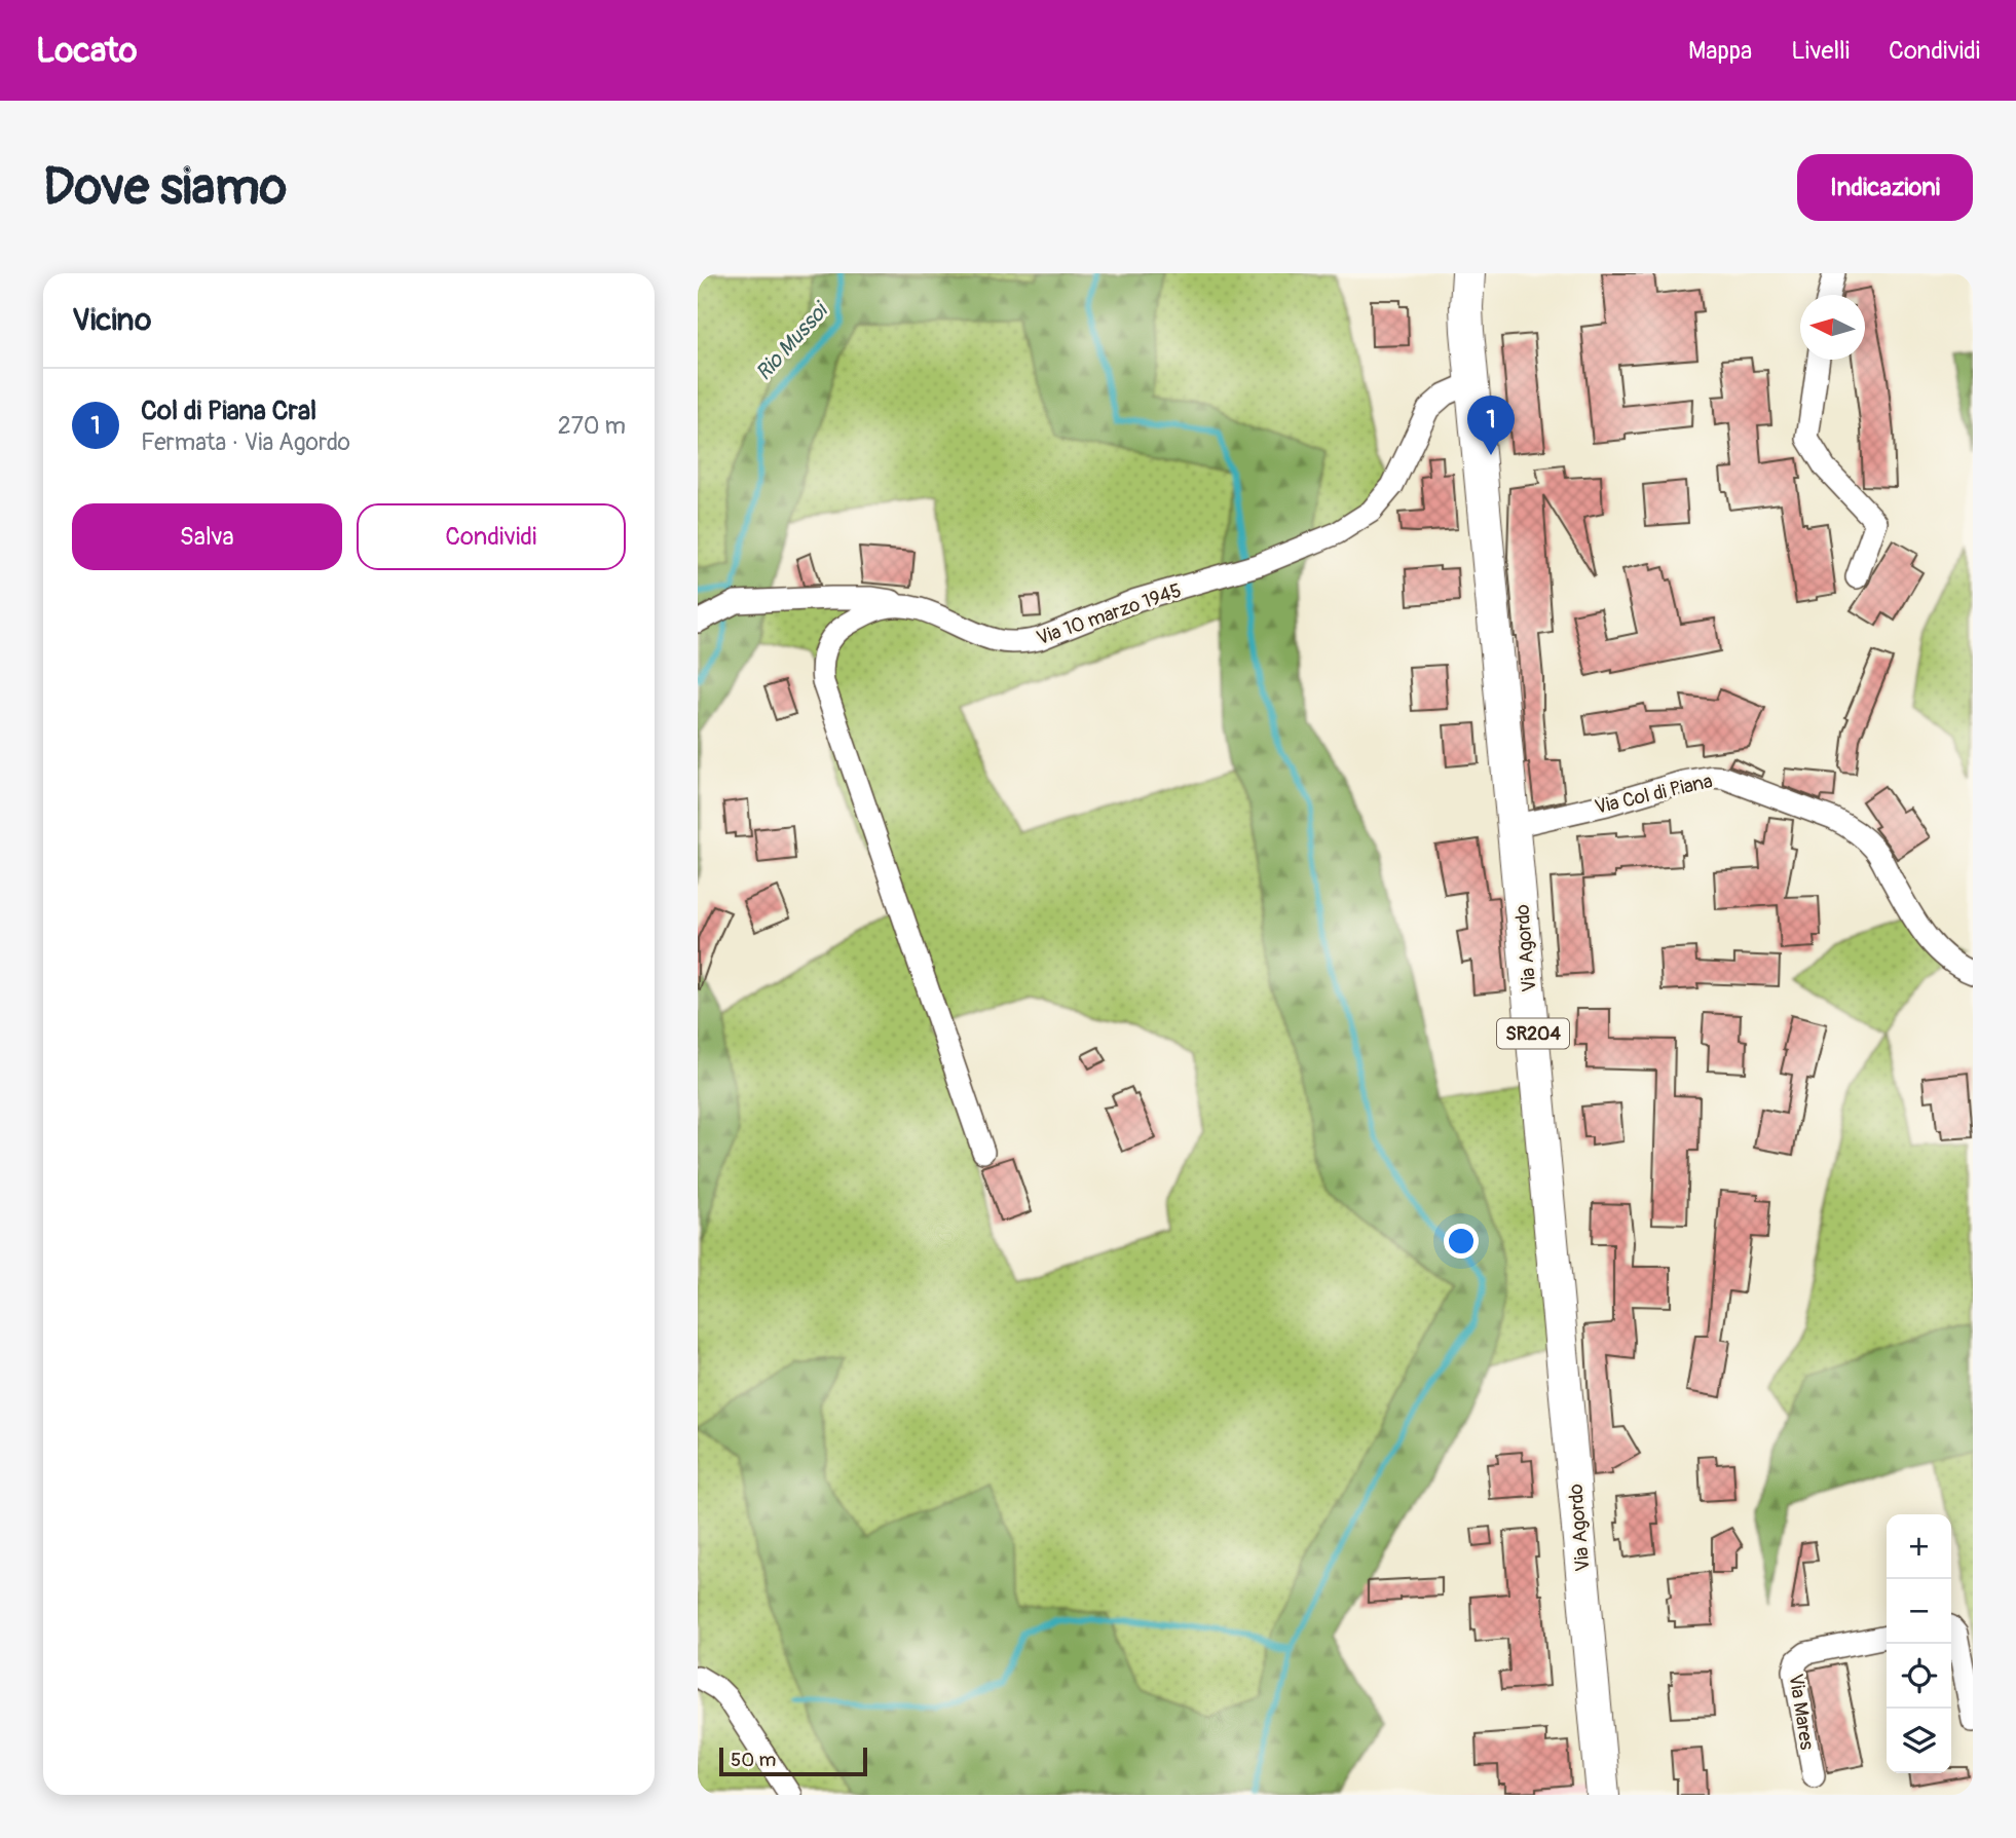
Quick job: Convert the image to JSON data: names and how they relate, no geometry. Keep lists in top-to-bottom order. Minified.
{"streets":{"main road":["Via Agordo","SR204"],"street":["Via 10 marzo 1945","Via Col di Piana","Via Mares"]},"crossings":[["Via 10 marzo 1945","Via Agordo"],["Via Col di Piana","Via Agordo"]],"water":["Rio Mussoi"],"scale_bar":"50 m","north":"left","page":{"header":"Locato","nav":["Mappa","Livelli","Condividi"],"buttons":["Indicazioni",["Salva","Condividi"]],"title":"Dove siamo","heading":"Vicino","list":[{"mark":"1","name":"Col di Piana Cral","note":"Fermata · Via Agordo","value":"270 m"}],"pins":"1","map_buttons":["+","−"],"scale":"50 m"}}
